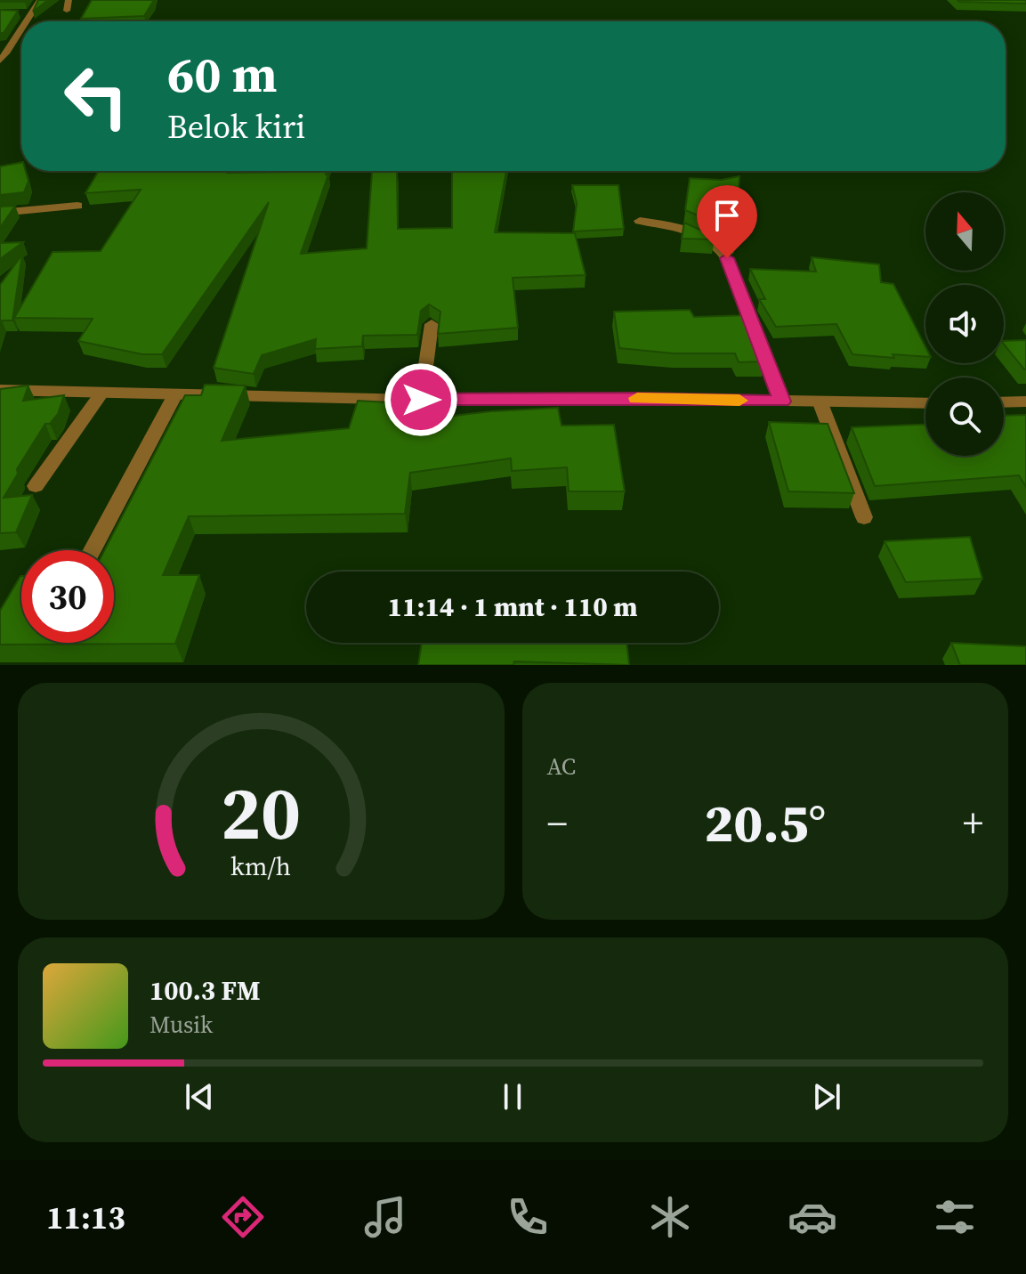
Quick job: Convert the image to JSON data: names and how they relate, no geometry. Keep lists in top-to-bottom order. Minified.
{"north":"top","page":{"turn":["60 m","Belok kiri"],"limit":"30","trip":"11:14 · 1 mnt · 110 m","tile":"AC","heat":["−","20.5°","+"],"song":["100.3 FM","Musik"],"tabs":"11:13","gauge":["20","km/h"]}}
